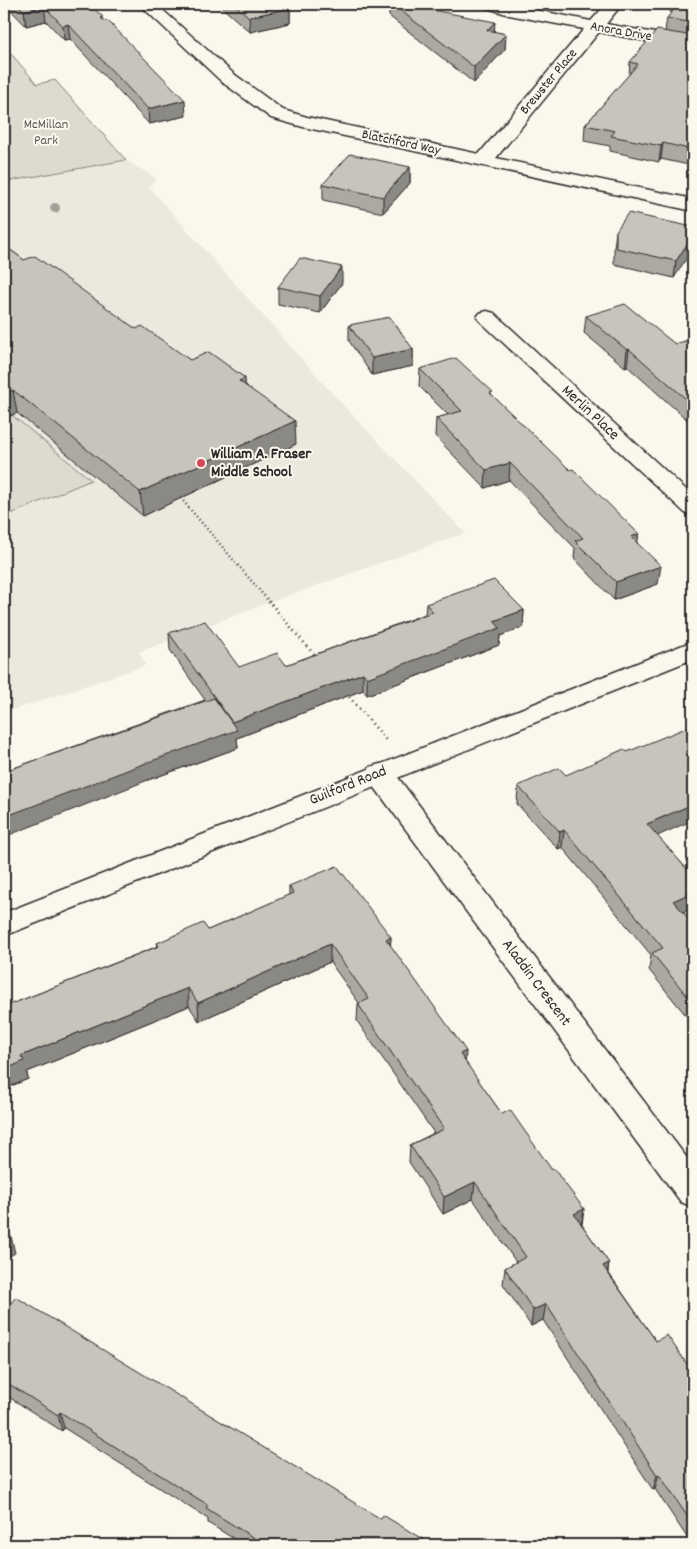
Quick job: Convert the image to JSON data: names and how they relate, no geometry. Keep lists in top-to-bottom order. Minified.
{"streets":{"street":["Anora Drive","Brewster Place","Blatchford Way","Merlin Place","Guilford Road","Aladdin Crescent"]},"crossings":[["Anora Drive","Brewster Place"],["Brewster Place","Blatchford Way"],["Guilford Road","Aladdin Crescent"]],"parks":["McMillan Park"],"places":["William A. Fraser Middle School"]}
